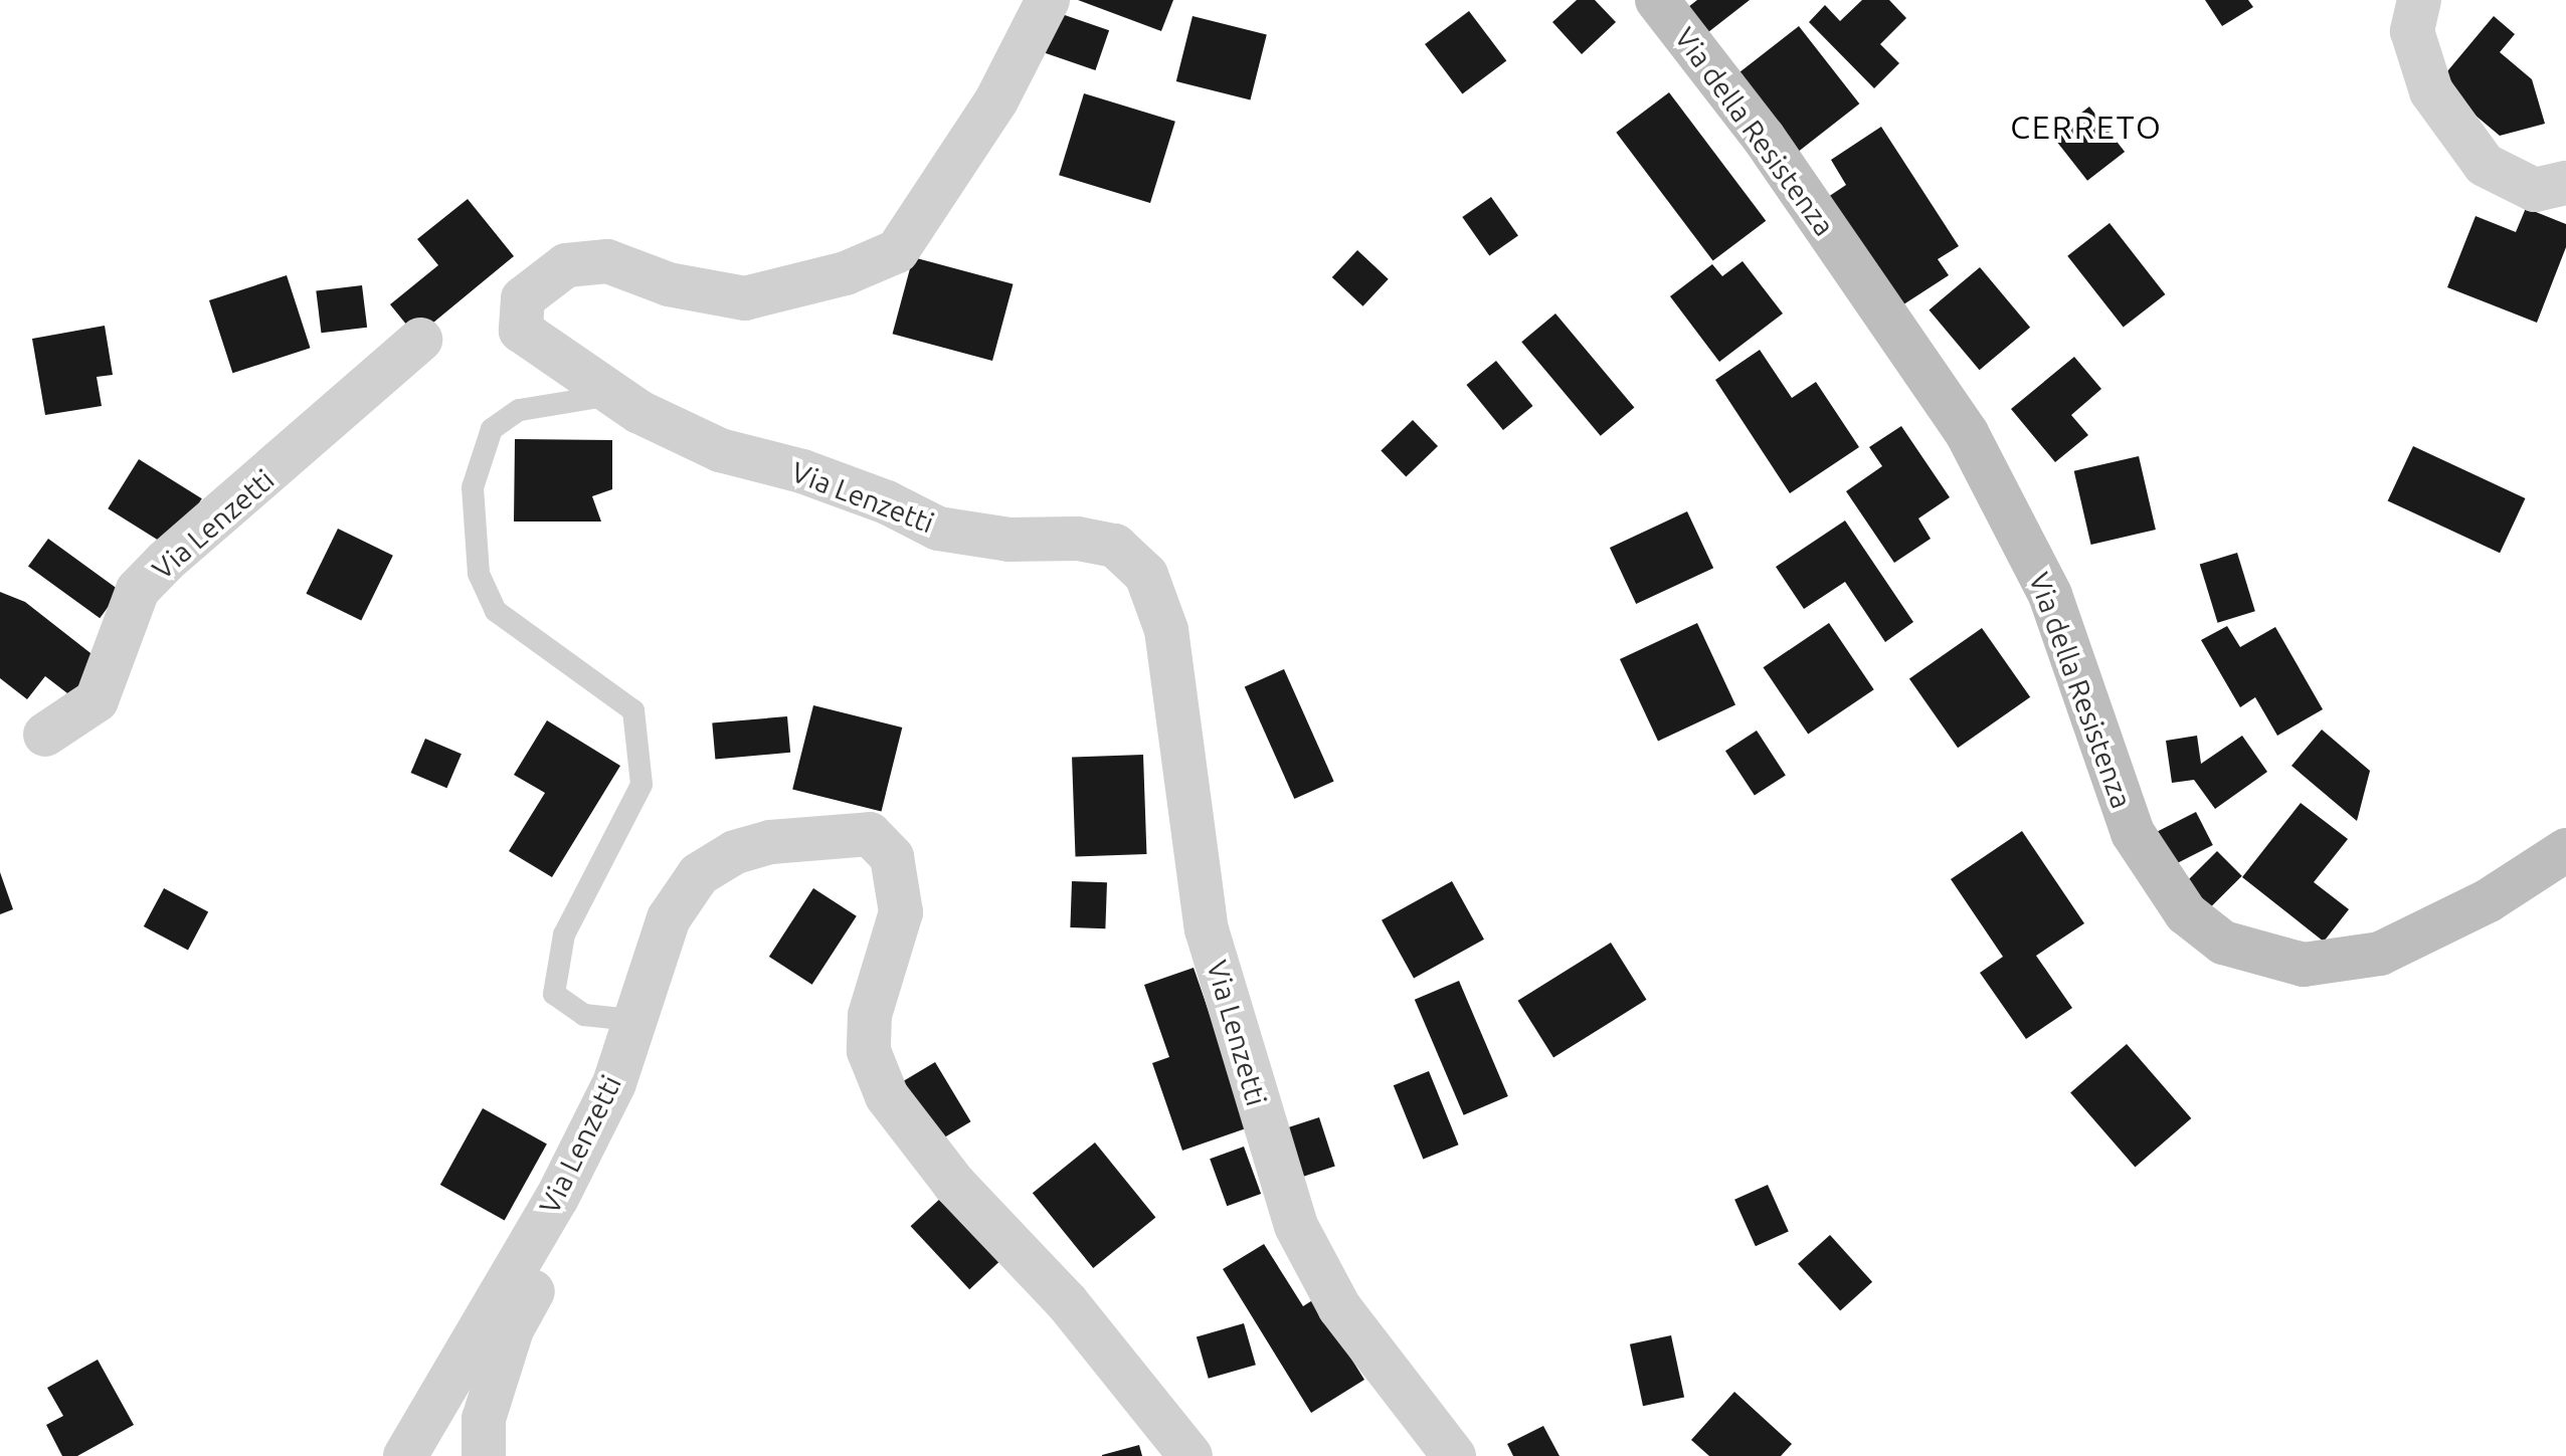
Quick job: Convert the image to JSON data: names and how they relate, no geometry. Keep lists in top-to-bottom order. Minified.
{"streets":{"street":["Via della Resistenza","Via Lenzetti"]},"districts":["CERRETO"]}
